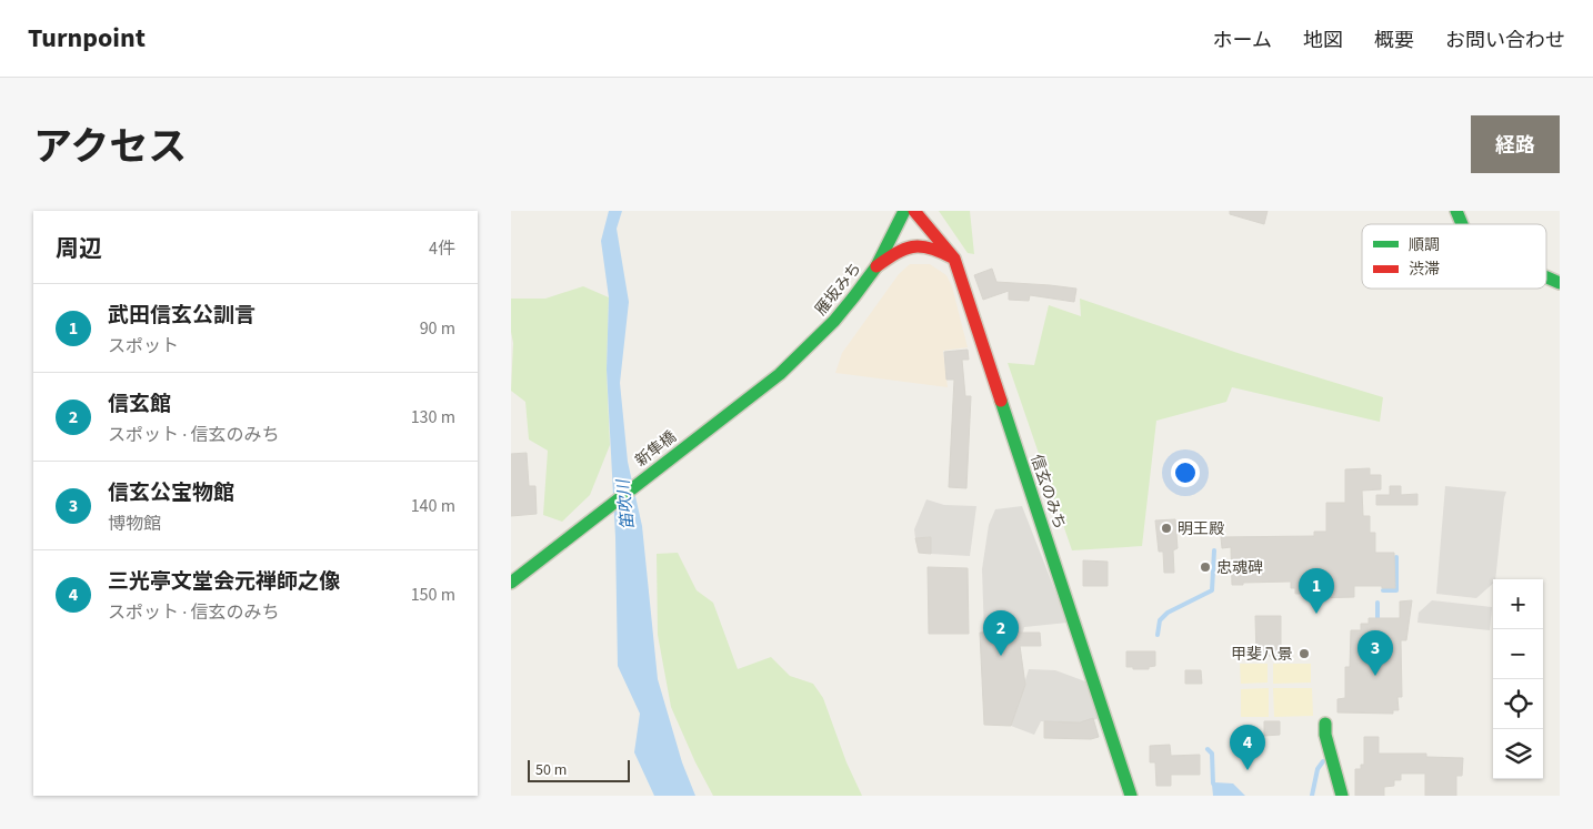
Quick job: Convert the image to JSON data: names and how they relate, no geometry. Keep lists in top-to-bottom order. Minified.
{"streets":{"main road":["雁坂みち","新隼橋","信玄のみち"]},"crossings":[["雁坂みち","新隼橋"]],"water":["笛吹川"],"places":["明王殿","忠魂碑","甲斐八景"],"legend":["順調","渋滞"],"scale_bar":"50 m","page":{"header":"Turnpoint","nav":["ホーム","地図","概要","お問い合わせ"],"title":"アクセス","buttons":"経路","heading":["周辺","4件"],"list":[{"mark":"1","name":"武田信玄公訓言","note":"スポット","value":"90 m"},{"mark":"2","name":"信玄館","note":"スポット · 信玄のみち","value":"130 m"},{"mark":"3","name":"信玄公宝物館","note":"博物館","value":"140 m"},{"mark":"4","name":"三光亭文堂会元禅師之像","note":"スポット · 信玄のみち","value":"150 m"}],"pins":["1","2","3","4"],"map_buttons":["+","−"],"scale":"50 m"}}
